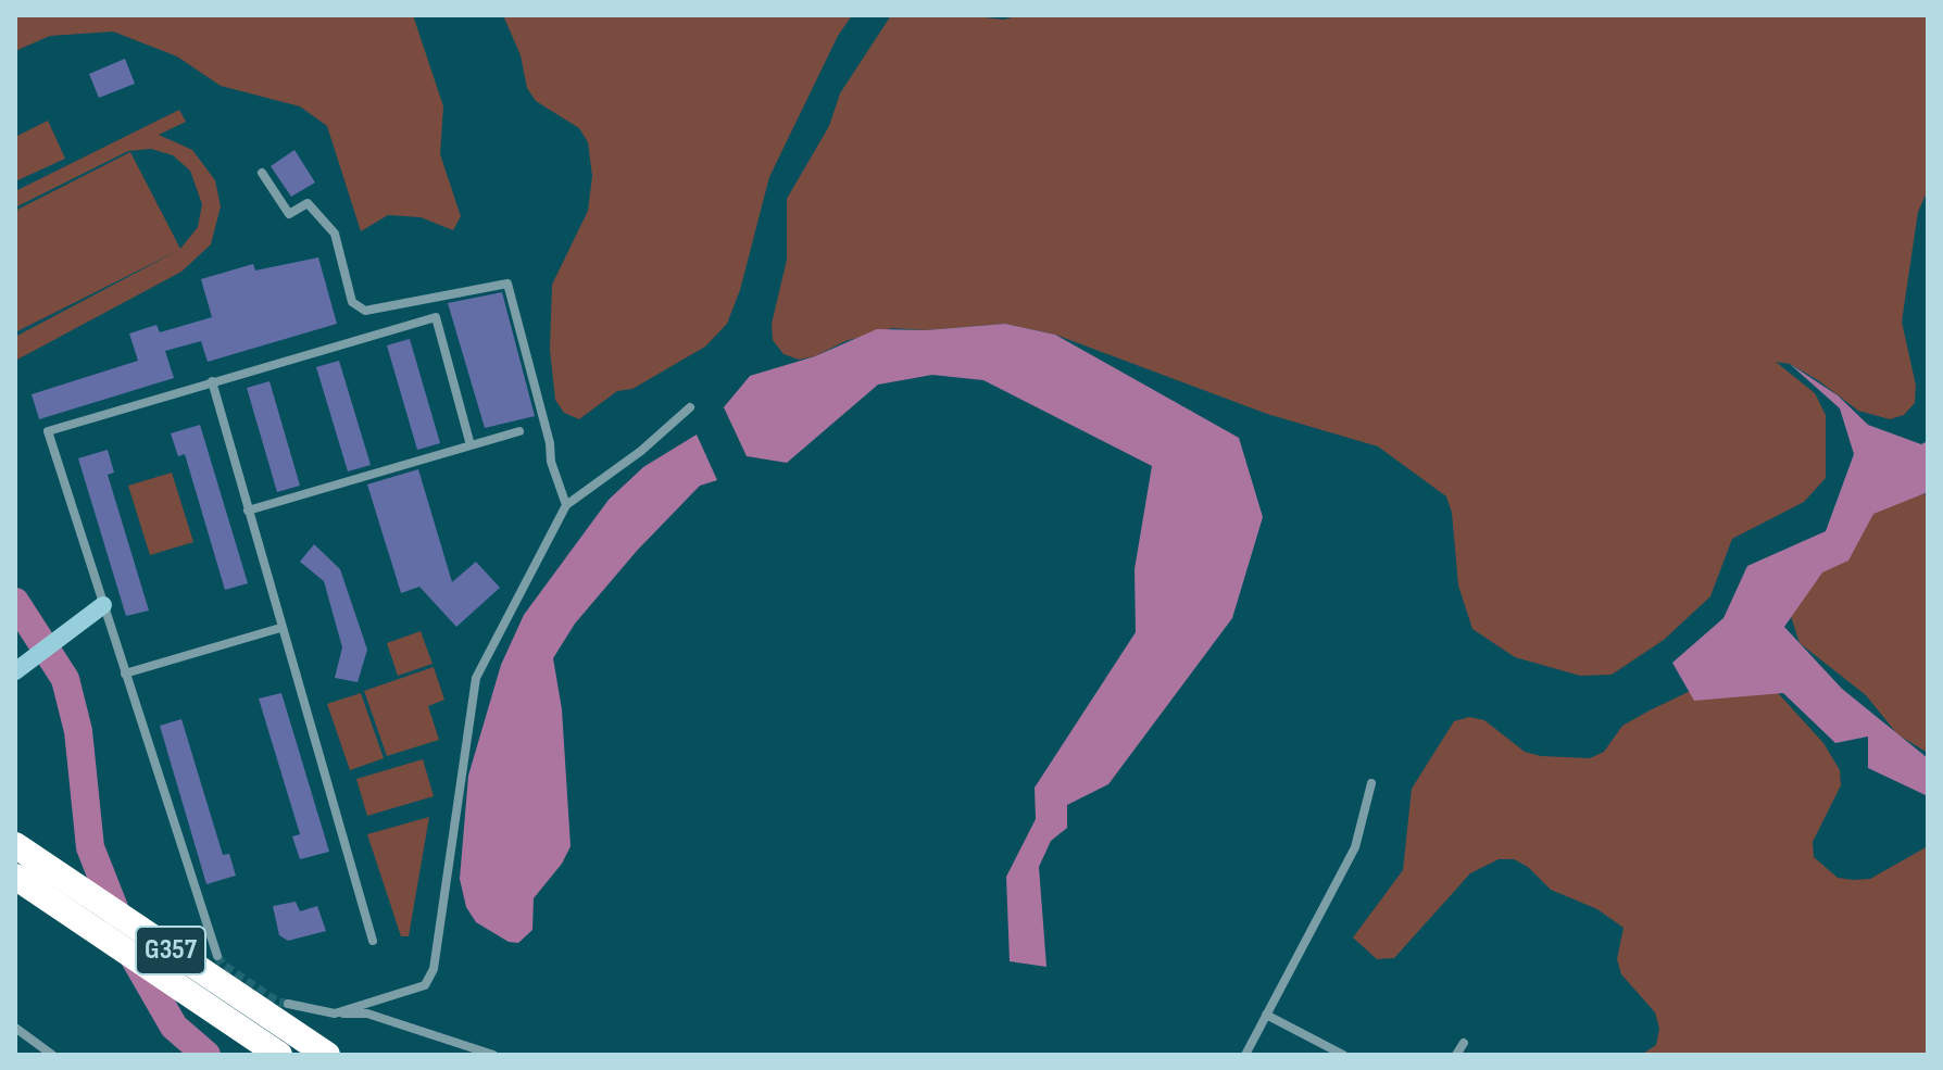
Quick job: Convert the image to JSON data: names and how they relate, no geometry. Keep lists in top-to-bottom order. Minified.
{"streets":{"highway":["G357"]}}
